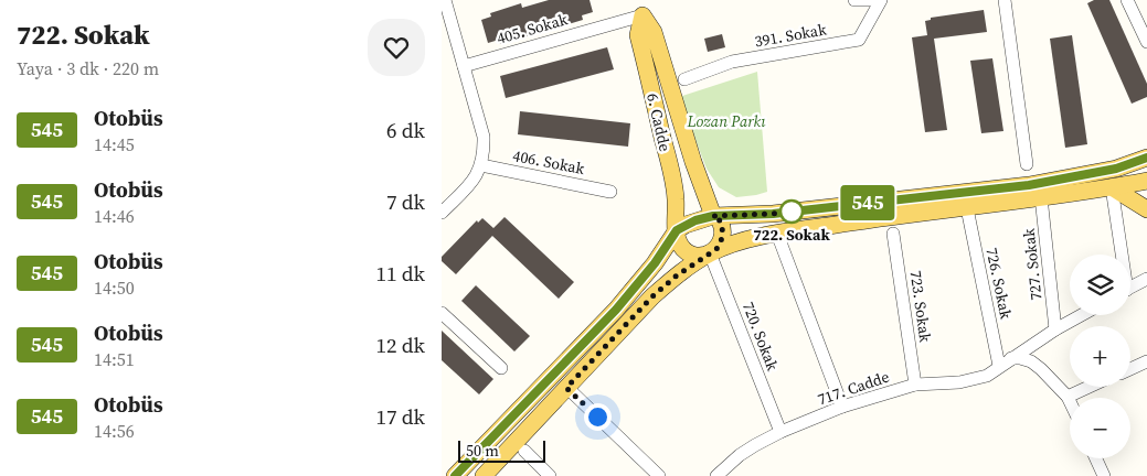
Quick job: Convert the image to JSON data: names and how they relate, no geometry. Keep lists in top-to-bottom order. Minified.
{"streets":{"main road":["6. Cadde"],"street":["405. Sokak","391. Sokak","406. Sokak","727. Sokak","726. Sokak","723. Sokak","720. Sokak","717. Cadde"]},"crossings":[["405. Sokak","6. Cadde"],["6. Cadde","720. Sokak"],["727. Sokak","717. Cadde"],["726. Sokak","717. Cadde"],["723. Sokak","717. Cadde"],["720. Sokak","717. Cadde"]],"parks":["Lozan Parkı"],"places":["722. Sokak"],"lines":["bus line 545"],"scale_bar":"50 m","page":{"heading":["722. Sokak","Yaya · 3 dk · 220 m"],"on_map":"545","list":[{"mark":"545","name":"Otobüs","note":"14:45","value":"6 dk"},{"mark":"545","name":"Otobüs","note":"14:46","value":"7 dk"},{"mark":"545","name":"Otobüs","note":"14:50","value":"11 dk"},{"mark":"545","name":"Otobüs","note":"14:51","value":"12 dk"},{"mark":"545","name":"Otobüs","note":"14:56","value":"17 dk"}],"map_buttons":["+","−"],"scale":"50 m"}}
